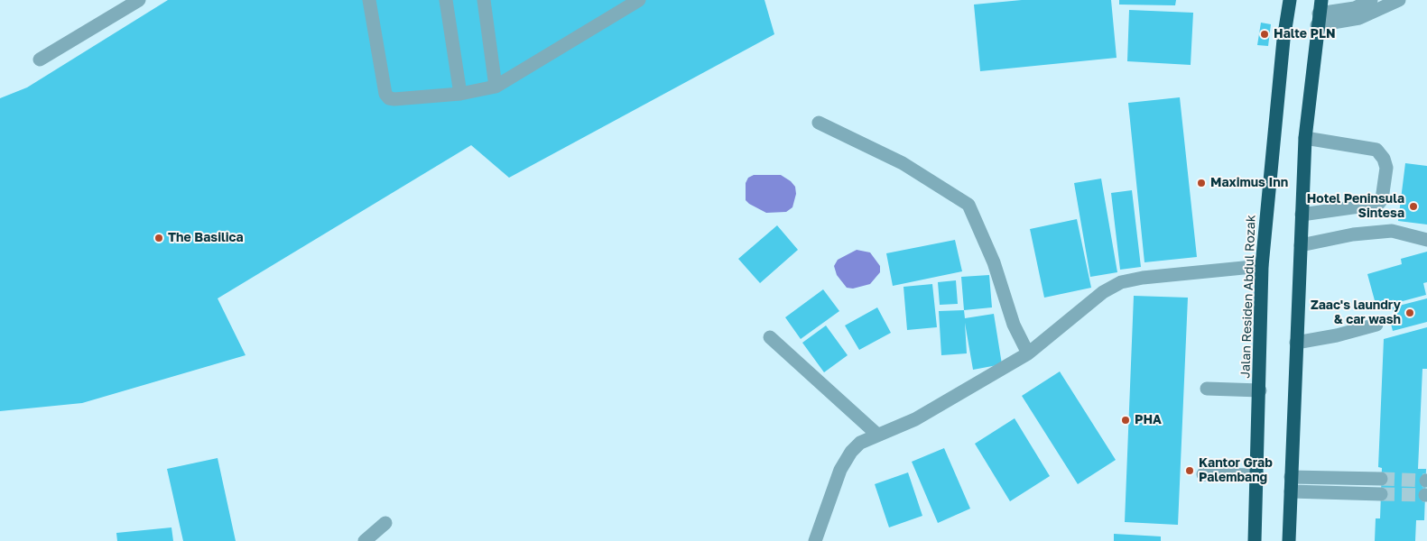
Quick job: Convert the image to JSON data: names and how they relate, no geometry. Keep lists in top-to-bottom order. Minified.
{"streets":{"highway":["Jalan Residen Abdul Rozak"]},"places":["Halte PLN","Maximus Inn","Hotel Peninsula Sintesa","The Basilica","Zaac's laundry & car wash","PHA","Kantor Grab Palembang"]}
